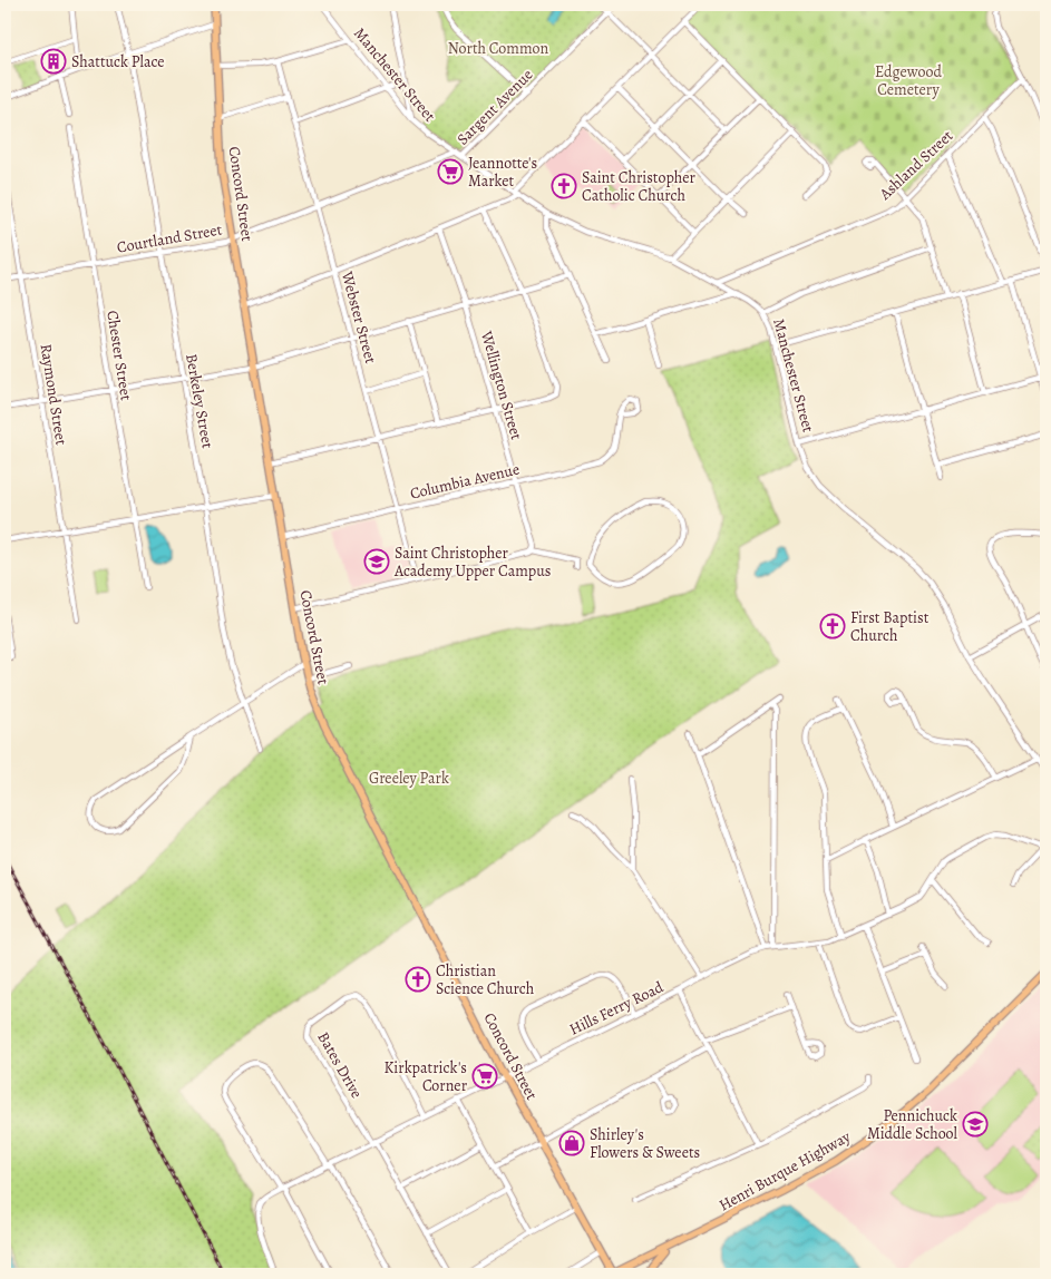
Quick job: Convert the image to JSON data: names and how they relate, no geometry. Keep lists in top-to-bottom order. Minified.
{"streets":{"main road":["Concord Street","Henri Burque Highway"],"street":["Manchester Street","Sargent Avenue","Ashland Street","Courtland Street","Webster Street","Chester Street","Wellington Street","Raymond Street","Berkeley Street","Columbia Avenue","Hills Ferry Road","Bates Drive"]},"crossings":[["Manchester Street","Sargent Avenue"],["Manchester Street","Ashland Street"],["Manchester Street","Courtland Street"],["Concord Street","Courtland Street"],["Concord Street","Columbia Avenue"],["Concord Street","Hills Ferry Road"],["Concord Street","Henri Burque Highway"],["Courtland Street","Webster Street"],["Courtland Street","Chester Street"],["Courtland Street","Raymond Street"],["Courtland Street","Berkeley Street"],["Webster Street","Columbia Avenue"],["Wellington Street","Columbia Avenue"],["Hills Ferry Road","Bates Drive"]],"parks":["North Common","Edgewood Cemetery","Greeley Park"],"places":{"building":["Shattuck Place"],"supermarket":["Jeannotte's Market","Kirkpatrick's Corner"],"church":["Saint Christopher Catholic Church","First Baptist Church","Christian Science Church"],"school or university":["Saint Christopher Academy Upper Campus","Pennichuck Middle School"],"shop":["Shirley's Flowers & Sweets"]}}
